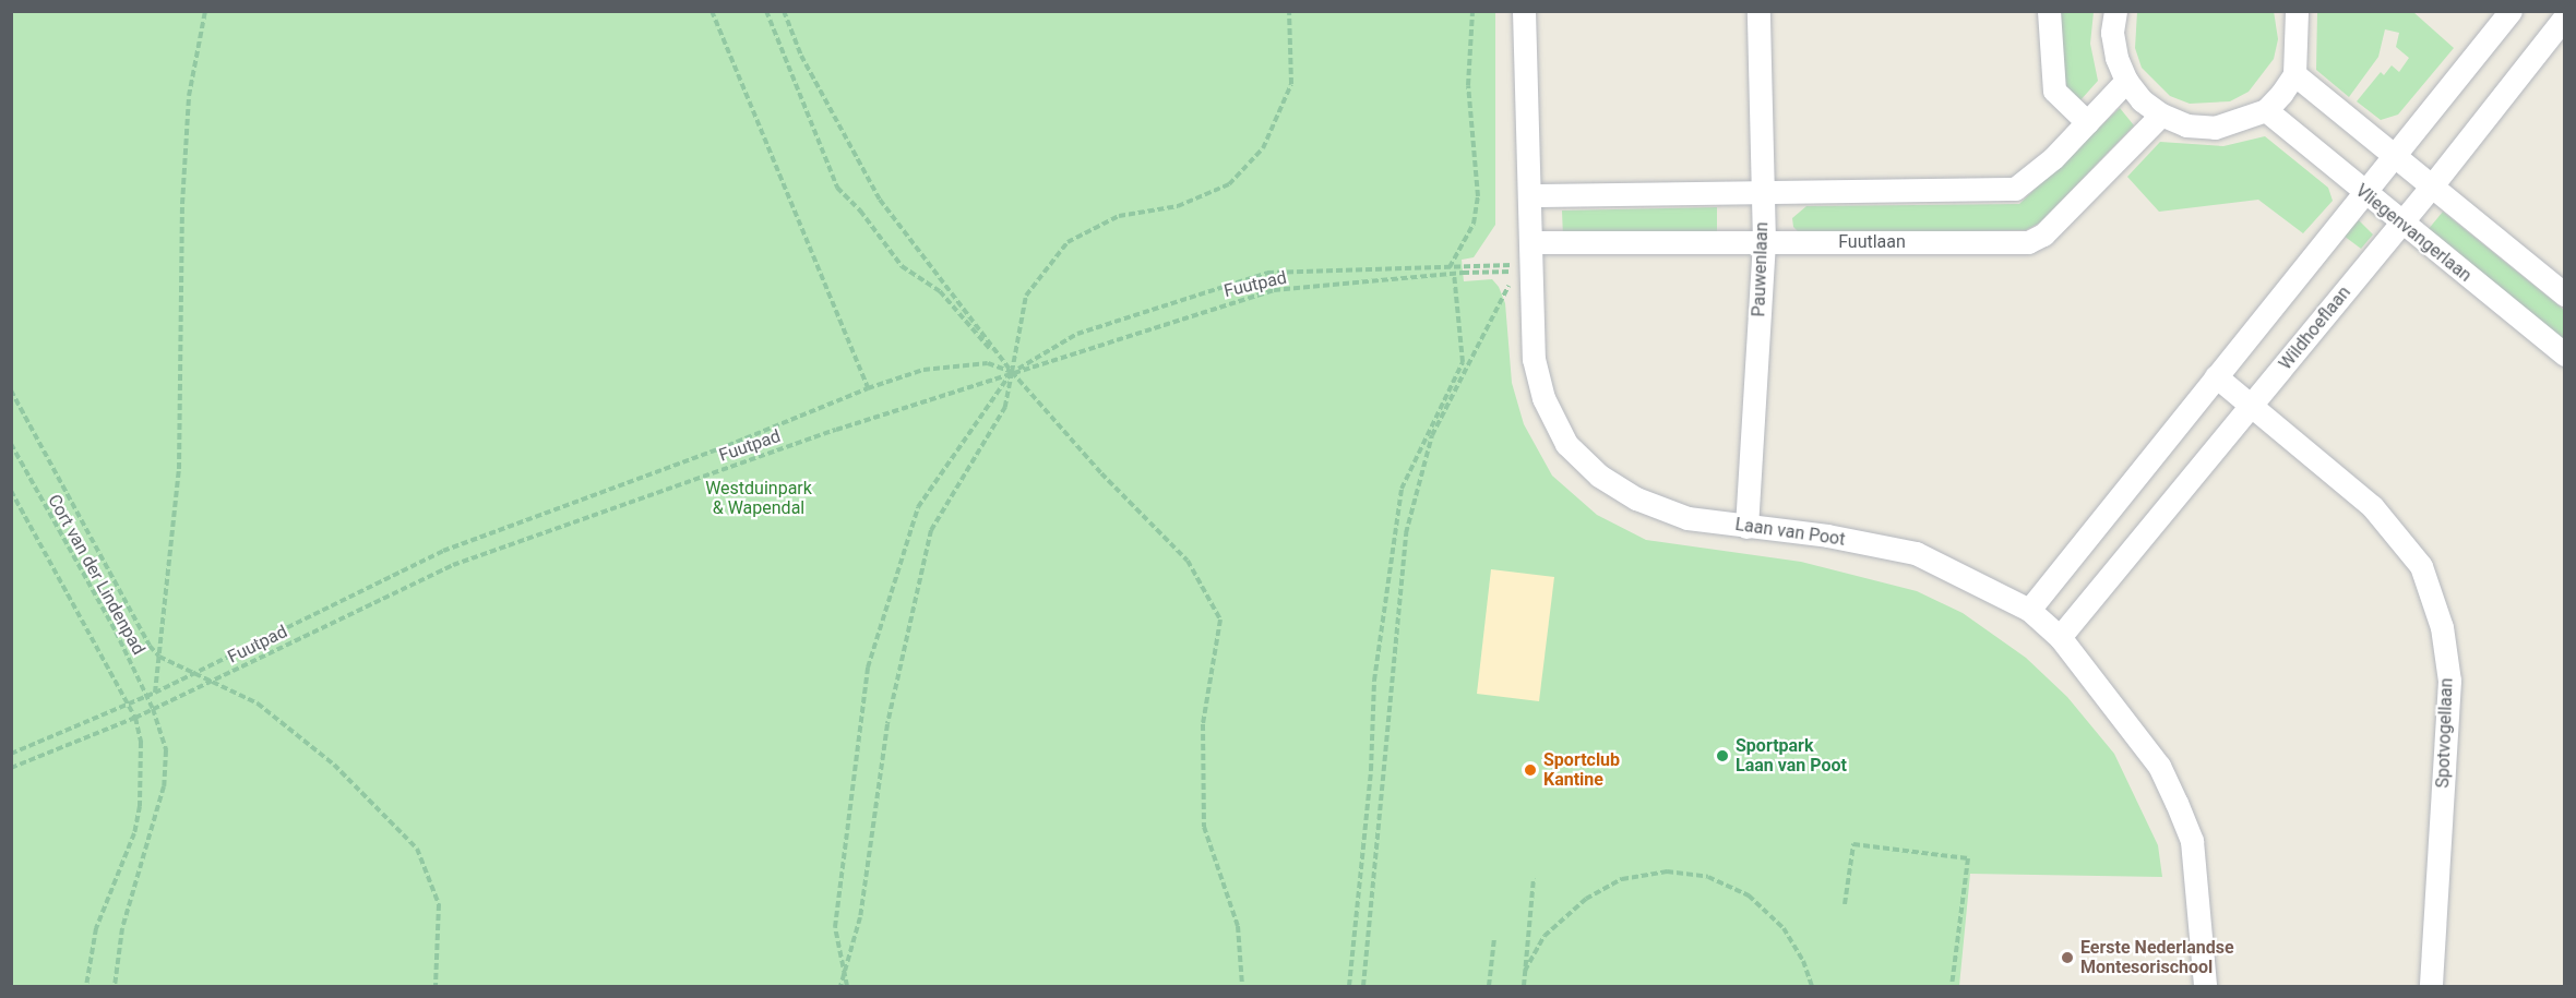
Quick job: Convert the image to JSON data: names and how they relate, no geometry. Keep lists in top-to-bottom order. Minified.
{"streets":{"street":["Vliegenvangerlaan","Fuutlaan","Pauwenlaan","Wildhoeflaan","Laan van Poot","Spotvogellaan"],"path":["Fuutpad","Cort van der Lindenpad"]},"crossings":[["Vliegenvangerlaan","Wildhoeflaan"],["Fuutlaan","Pauwenlaan"],["Fuutlaan","Fuutpad"],["Fuutlaan","Laan van Poot"],["Pauwenlaan","Laan van Poot"],["Fuutpad","Laan van Poot"],["Fuutpad","Cort van der Lindenpad"],["Wildhoeflaan","Laan van Poot"],["Wildhoeflaan","Spotvogellaan"]],"parks":["Westduinpark & Wapendal"],"places":["Sportpark Laan van Poot","Sportclub Kantine","Eerste Nederlandse Montesorischool"]}
